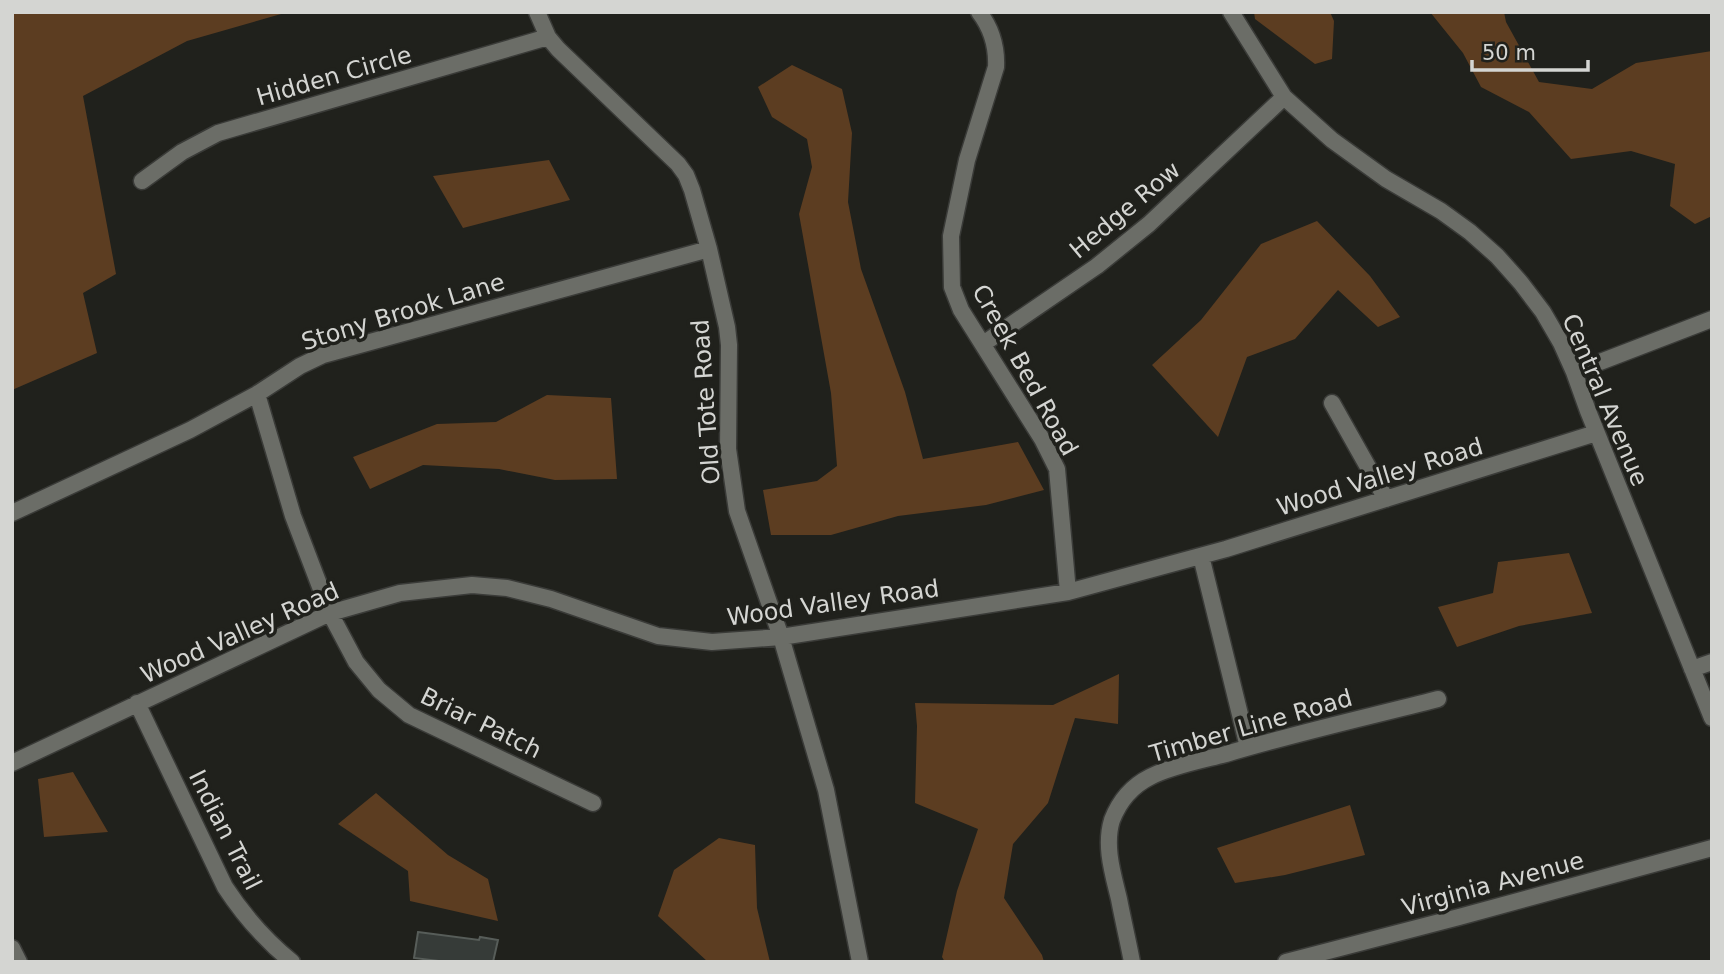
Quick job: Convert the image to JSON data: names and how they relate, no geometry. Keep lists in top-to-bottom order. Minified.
{"streets":{"street":["Hidden Circle","Hedge Row","Stony Brook Lane","Creek Bed Road","Central Avenue","Old Tote Road","Wood Valley Road","Briar Patch","Timber Line Road","Indian Trail","Virginia Avenue"]},"crossings":[["Hidden Circle","Old Tote Road"],["Hedge Row","Creek Bed Road"],["Hedge Row","Central Avenue"],["Stony Brook Lane","Old Tote Road"],["Stony Brook Lane","Briar Patch"],["Creek Bed Road","Wood Valley Road"],["Central Avenue","Wood Valley Road"],["Old Tote Road","Wood Valley Road"],["Wood Valley Road","Briar Patch"],["Wood Valley Road","Indian Trail"]],"scale_bar":"50 m"}
